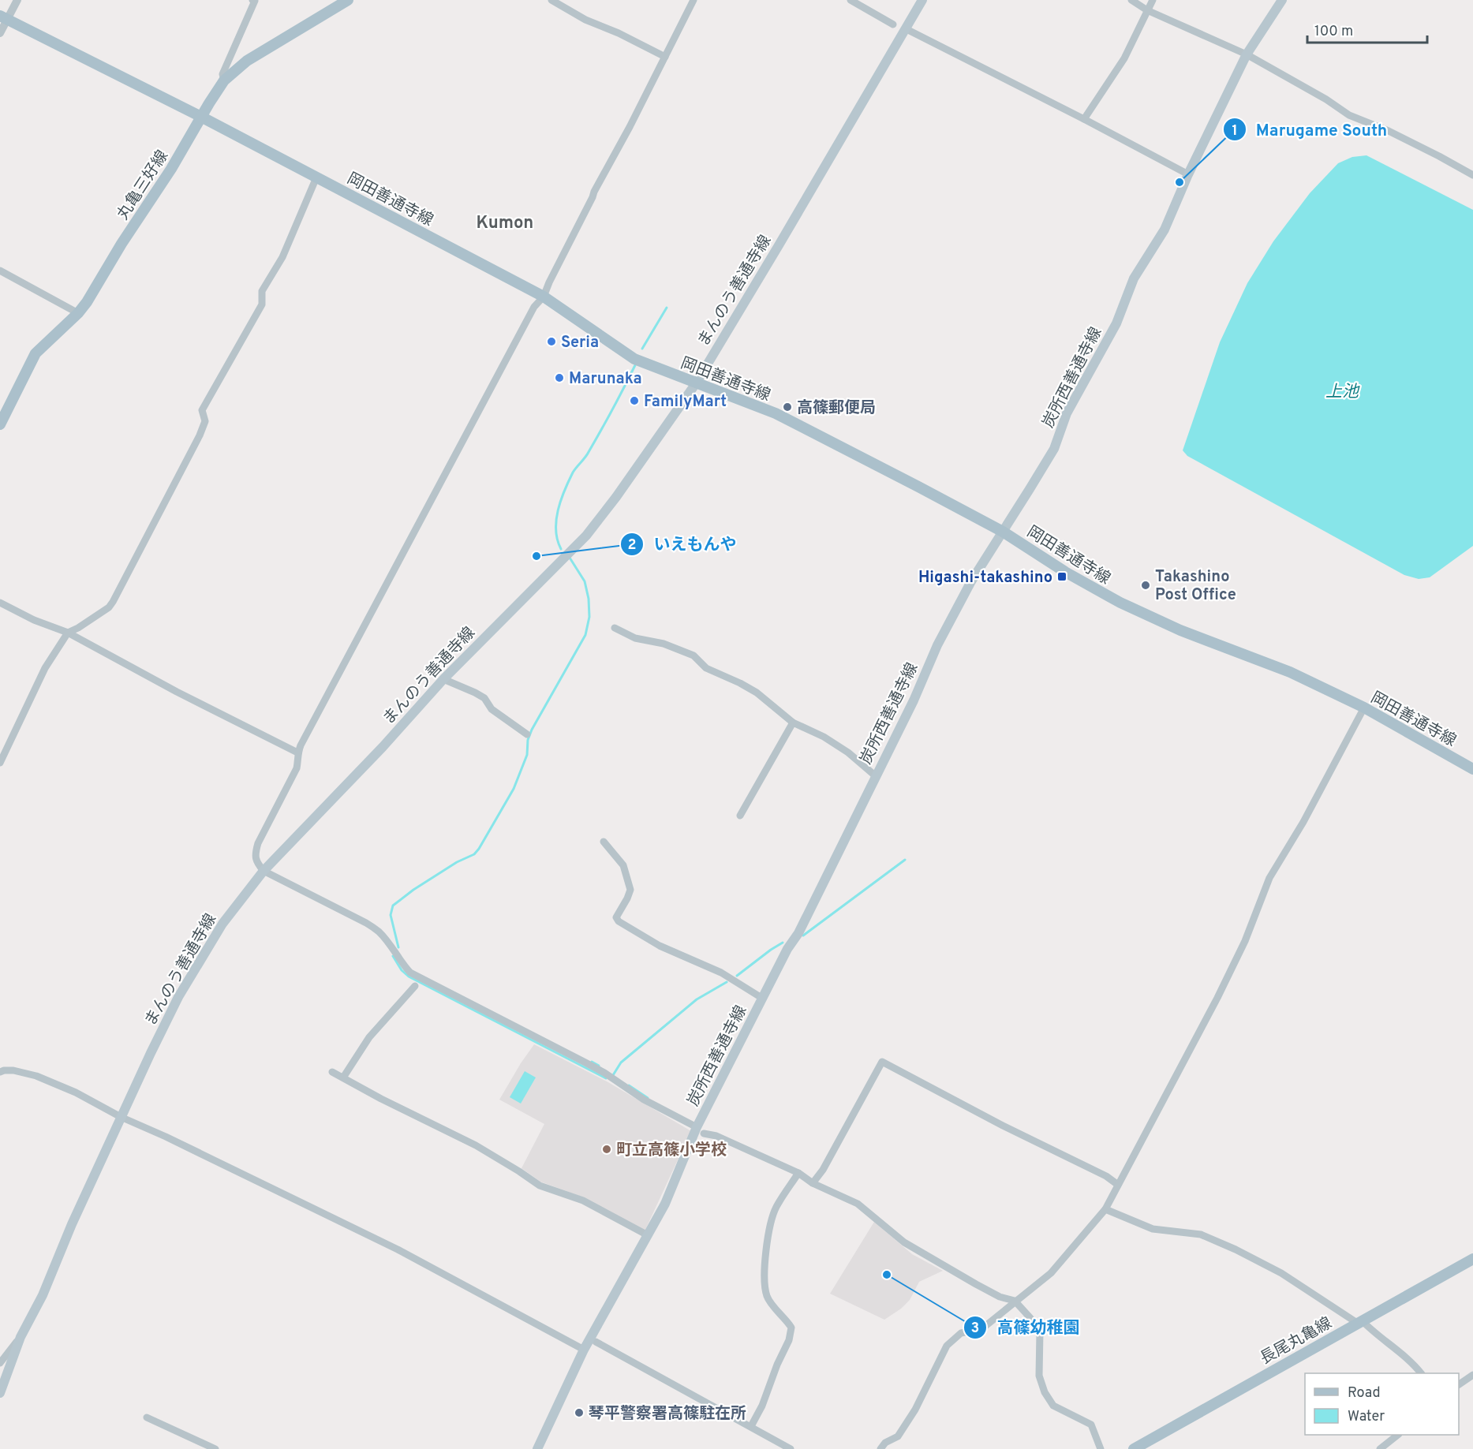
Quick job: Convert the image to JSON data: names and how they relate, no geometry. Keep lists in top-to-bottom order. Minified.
{"streets":{"main road":["丸亀三好線","岡田善通寺線","まんのう善通寺線","炭所西善通寺線","長尾丸亀線"]},"crossings":[["丸亀三好線","岡田善通寺線"],["岡田善通寺線","まんのう善通寺線"],["岡田善通寺線","炭所西善通寺線"]],"districts":["Kumon"],"water":["上池"],"places":{"other":["Marugame South","Seria","Marunaka","FamilyMart","高篠郵便局","いえもんや","Takashino Post Office","町立高篠小学校","高篠幼稚園","琴平警察署高篠駐在所"],"transit":["Higashi-takashino"]},"legend":["Road","Water"],"scale_bar":"100 m"}
